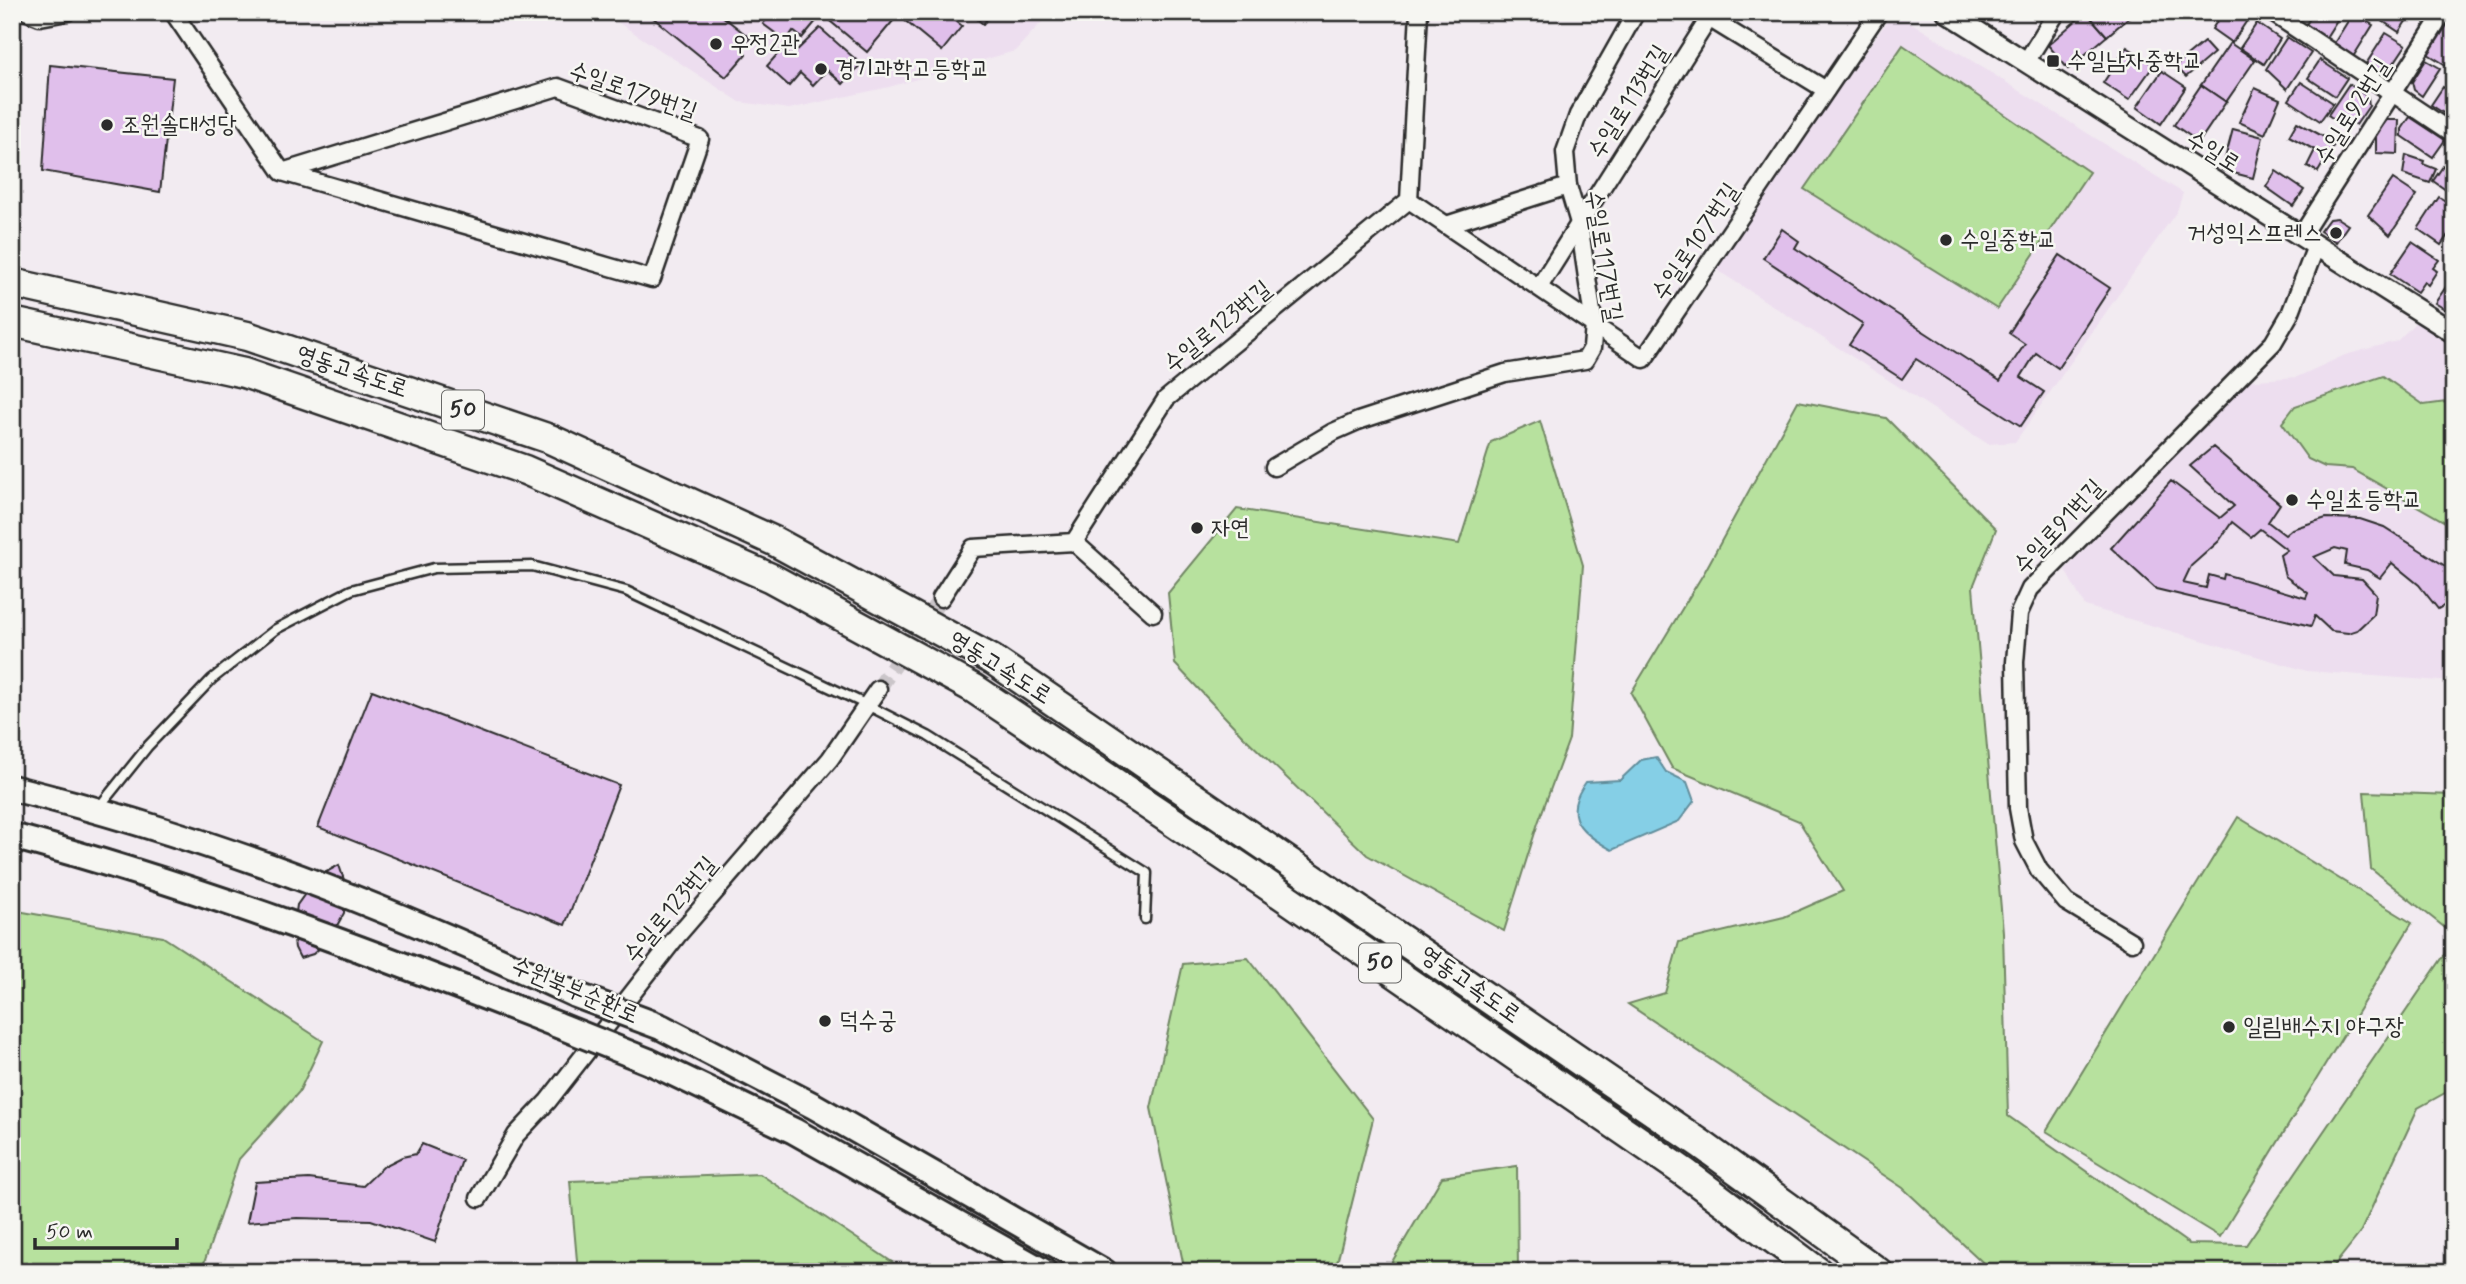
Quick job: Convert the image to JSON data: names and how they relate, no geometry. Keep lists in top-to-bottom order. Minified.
{"streets":{"highway":["영동고속도로","50","수원북부순환로"],"street":["수일로179번길","수일로113번길","수일로92번길","수일로","수일로107번길","수일로117번길","수일로123번길","수일로91번길"]},"crossings":[["수일로113번길","수일로107번길"],["수일로113번길","수일로117번길"],["수일로92번길","수일로"],["수일로92번길","수일로91번길"],["수일로","수일로91번길"],["수일로107번길","수일로117번길"],["수일로107번길","수일로123번길"]],"places":{"other":["우정2관","경기과학고등학교","조원솔대성당","거성익스프레스","수일중학교","수일초등학교","자연","덕수궁","일림배수지 야구장"],"transit":["수일남자중학교"]},"scale_bar":"50 m"}
